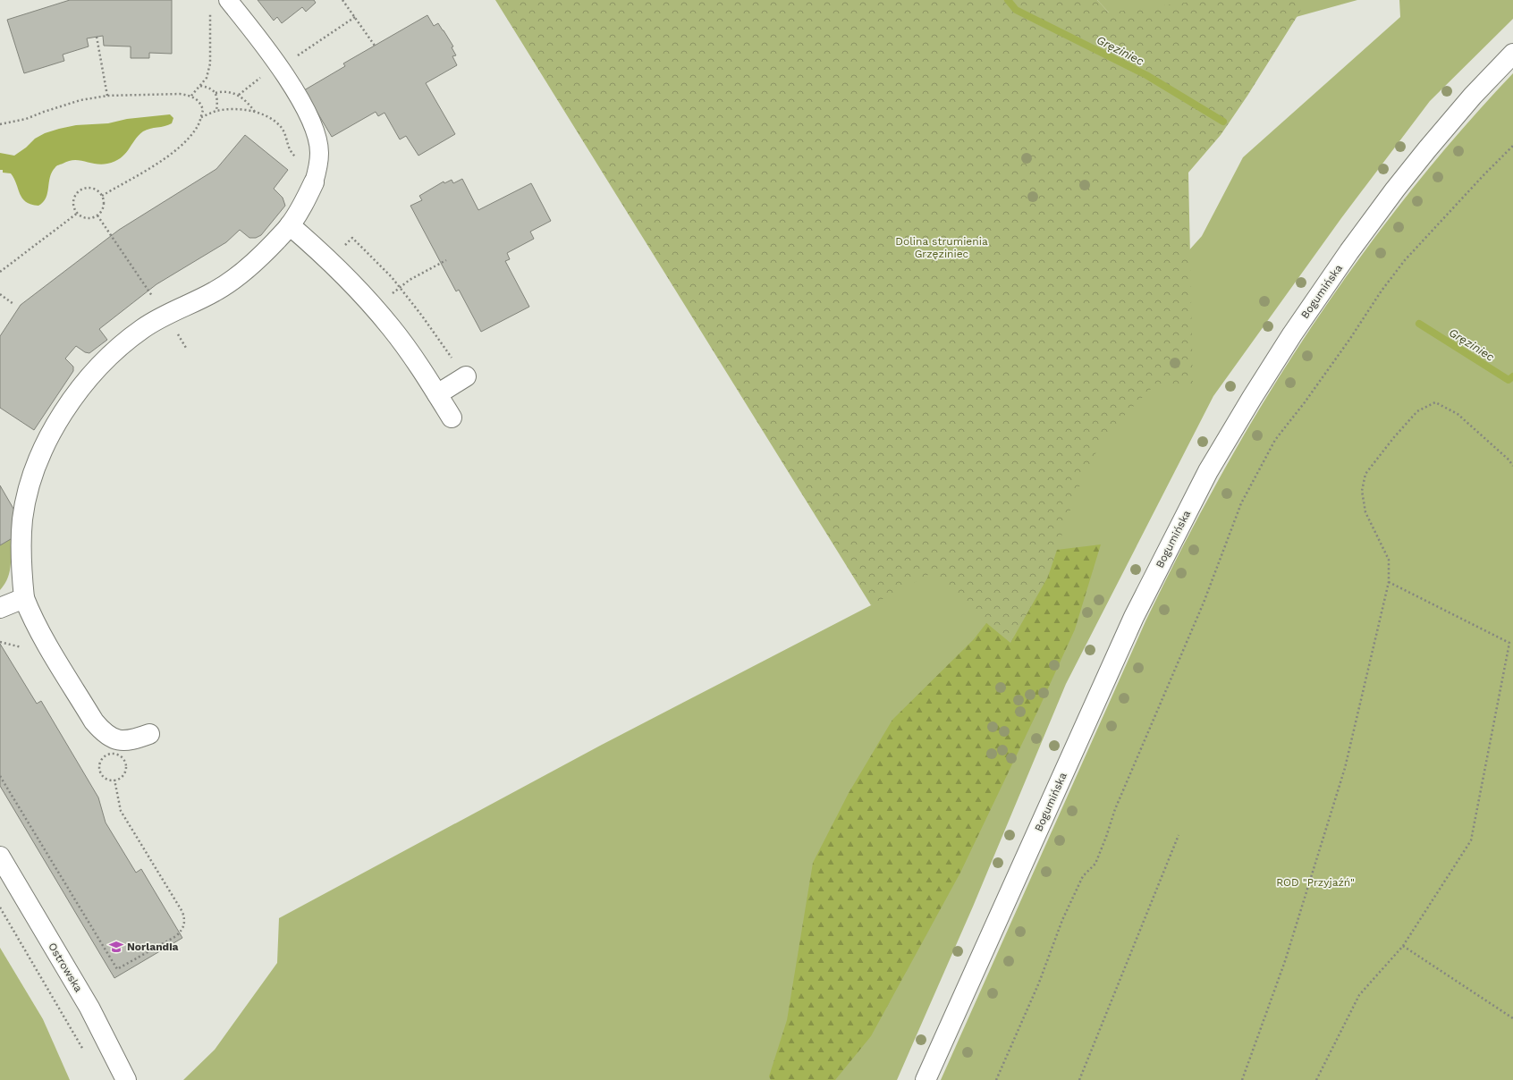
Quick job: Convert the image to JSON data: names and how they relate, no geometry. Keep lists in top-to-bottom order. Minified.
{"streets":{"street":["Bogumińska","Ostrowska"]},"water":["Gręziniec"],"parks":["Dolina strumienia Grzęziniec","ROD \"Przyjaźń\""],"places":{"school or university":["Norlandia"]}}
